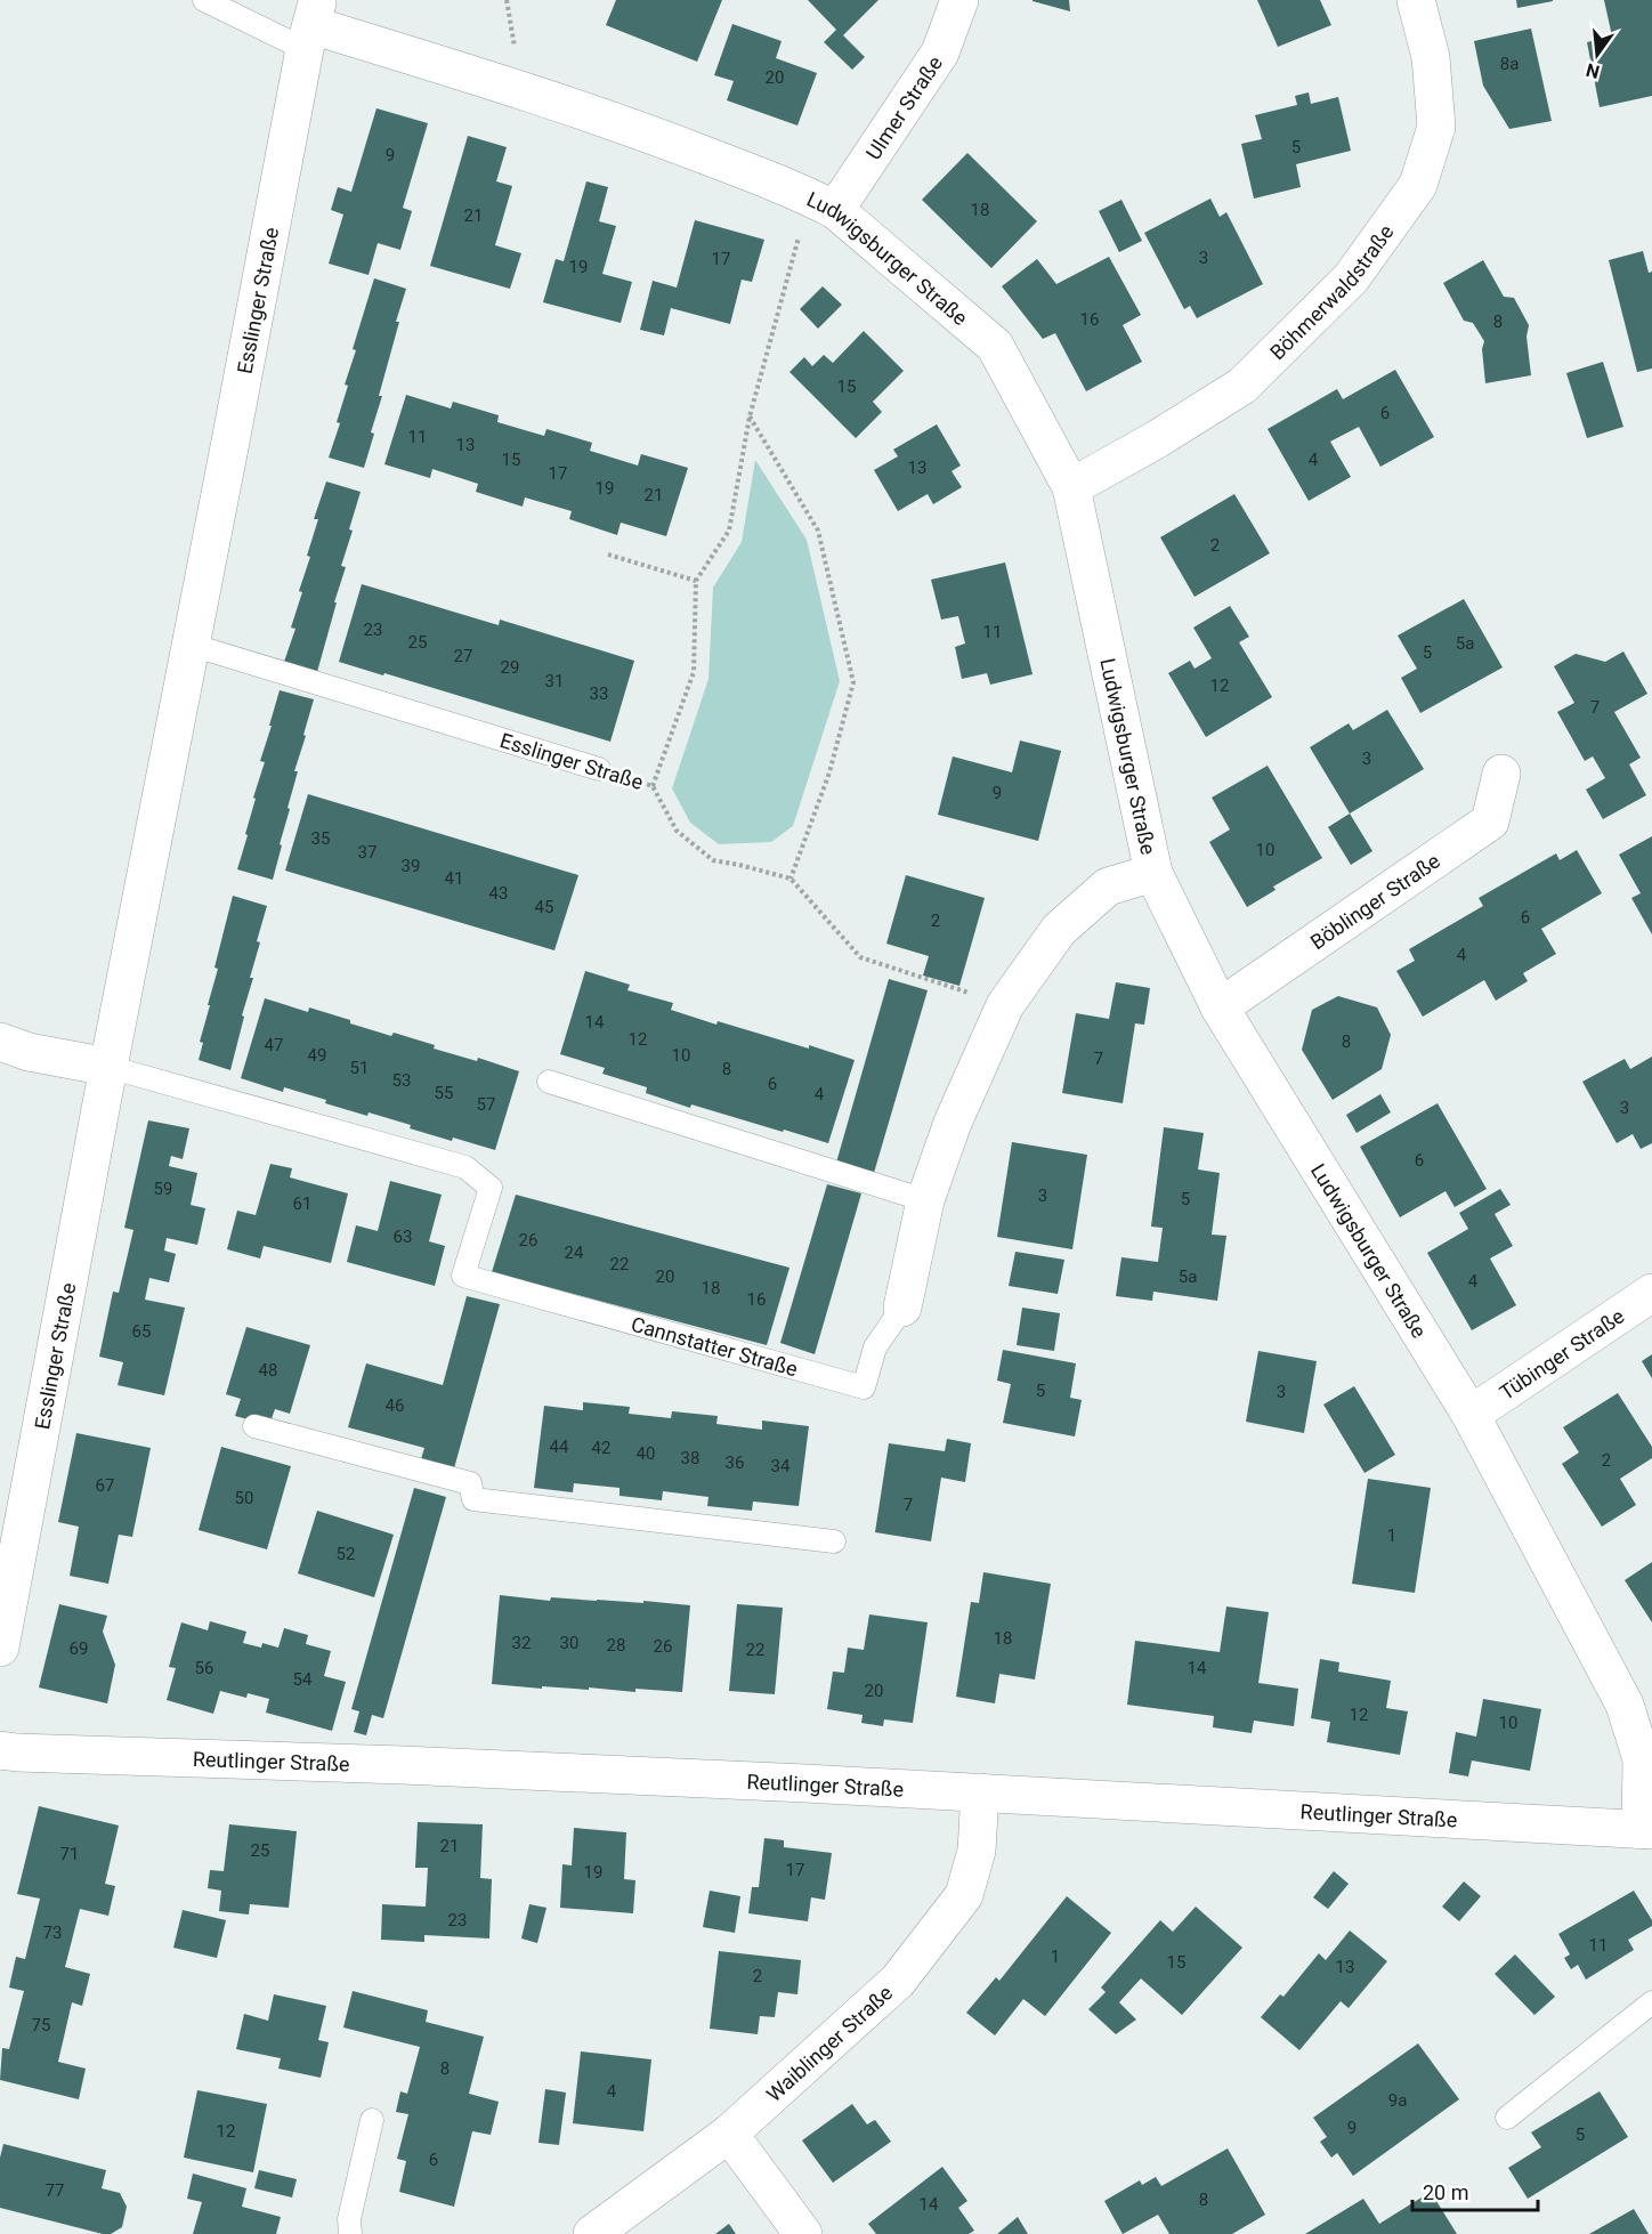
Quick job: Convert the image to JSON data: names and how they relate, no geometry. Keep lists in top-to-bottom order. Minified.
{"streets":{"street":["Ulmer Straße","Ludwigsburger Straße","Böhmerwaldstraße","Esslinger Straße","Böblinger Straße","Cannstatter Straße","Tübinger Straße","Reutlinger Straße","Waiblinger Straße"]},"crossings":[["Ulmer Straße","Ludwigsburger Straße"],["Ludwigsburger Straße","Böhmerwaldstraße"],["Ludwigsburger Straße","Esslinger Straße"],["Ludwigsburger Straße","Böblinger Straße"],["Ludwigsburger Straße","Cannstatter Straße"],["Ludwigsburger Straße","Tübinger Straße"],["Ludwigsburger Straße","Reutlinger Straße"],["Esslinger Straße","Cannstatter Straße"],["Reutlinger Straße","Waiblinger Straße"]],"house_numbers":["8a","20","5","9","18","21","3","17","19","16","8","15","6","11","13","15","4","13","17","19","21","2","23","11","25","5a","5","27","29","31","12","33","7","3","9","35","10","37","39","41","43","45","6","2","4","14","12","8","47","49","10","7","51","8","53","6","55","4","57","3","6","59","3","5","61","63","26","24","22","20","5a","4","18","16","65","48","5","3","46","44","42","40","38","2","36","34","67","50","7","1","52","18","32","30","28","26","69","22","56","14","54","20","12","10","21","25","71","17","19","23","73","11","1","15","13","2","75","8","4","9a","9","12","5","6","77","8","14"],"scale_bar":"20 m","north":"bottom"}
